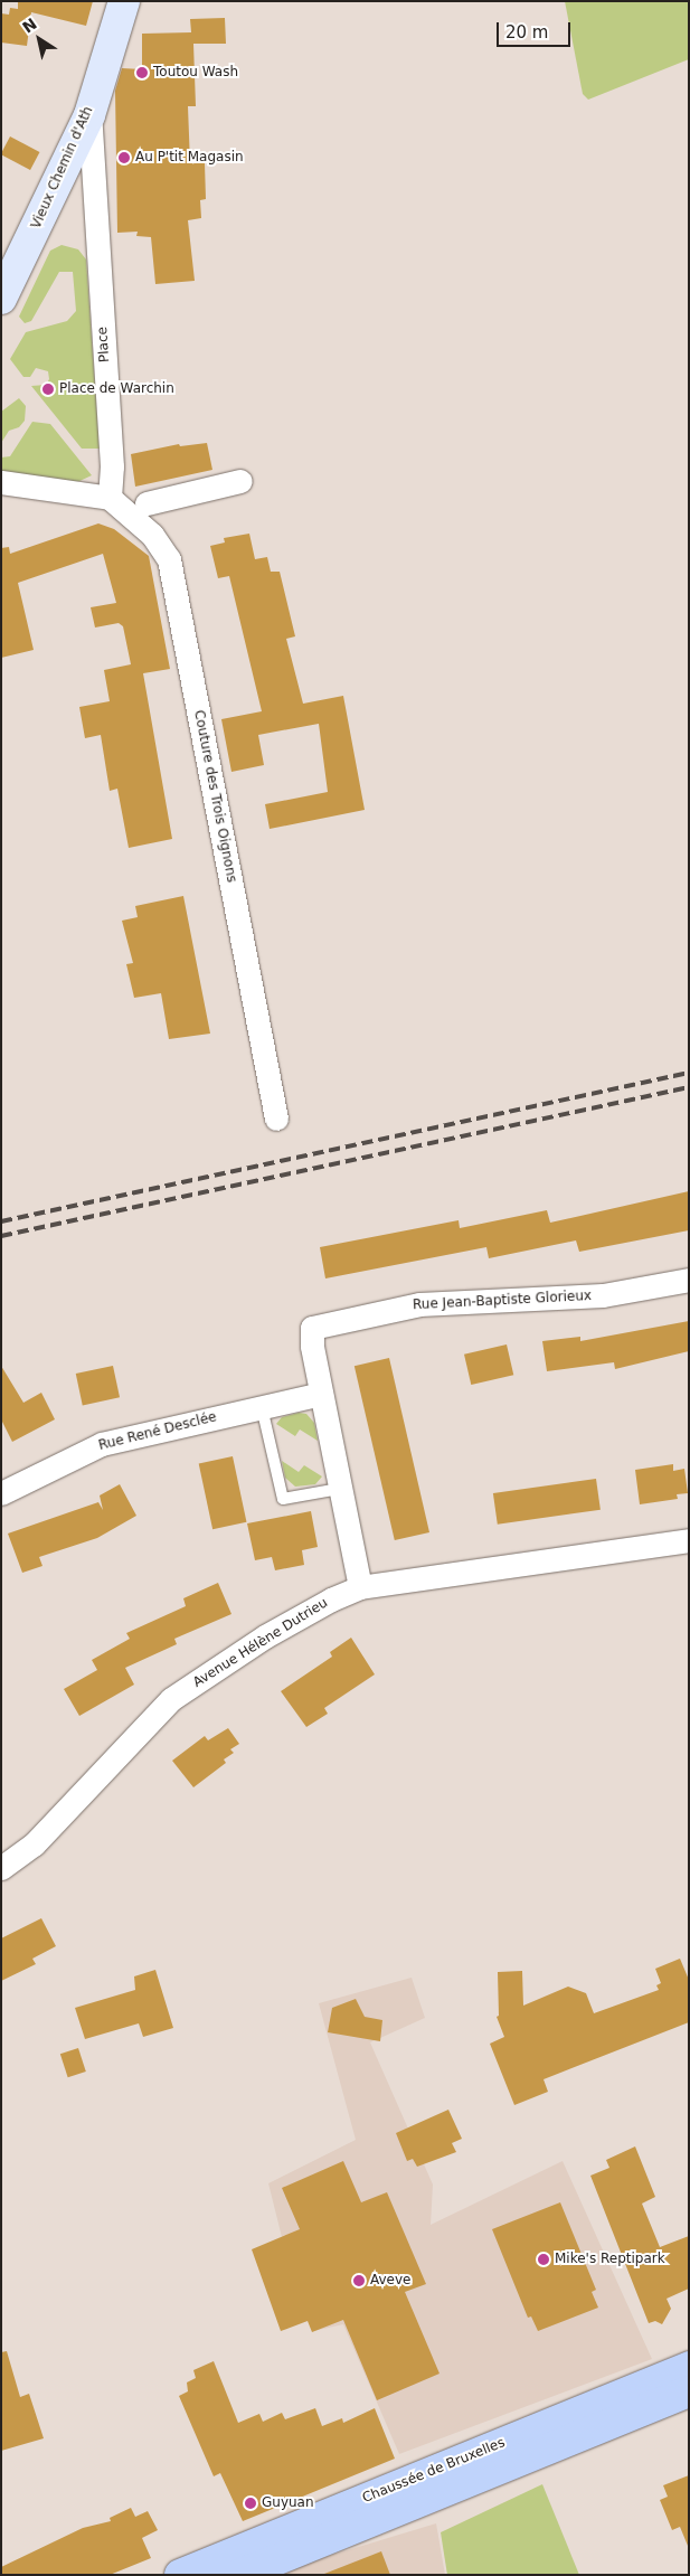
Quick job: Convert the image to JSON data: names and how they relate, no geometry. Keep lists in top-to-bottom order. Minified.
{"streets":{"main road":["Chaussée de Bruxelles"],"street":["Vieux Chemin d'Ath","Place","Couture des Trois Oignons","Rue Jean-Baptiste Glorieux","Rue René Desclée","Avenue Hélène Dutrieu"]},"crossings":[["Vieux Chemin d'Ath","Place"],["Place","Couture des Trois Oignons"],["Rue Jean-Baptiste Glorieux","Rue René Desclée"],["Rue Jean-Baptiste Glorieux","Avenue Hélène Dutrieu"]],"places":["Toutou Wash","Au P'tit Magasin","Place de Warchin","Mike's Reptipark","Aveve","Guyuan"],"scale_bar":"20 m","north":"top left"}
